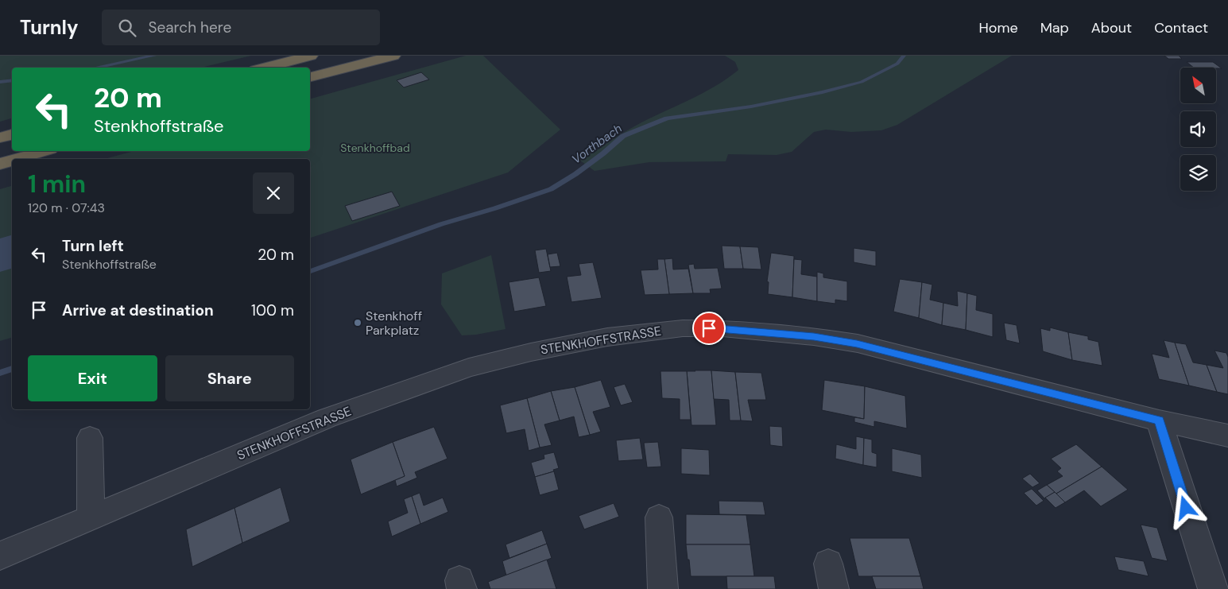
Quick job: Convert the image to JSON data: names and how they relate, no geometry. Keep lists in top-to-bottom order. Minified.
{"streets":{"street":["STENKHOFFSTRASSE"]},"water":["Vorthbach"],"parks":["Stenkhoffbad"],"places":["Stenkhoff Parkplatz"],"north":"top left","page":{"header":"Turnly","search":"Search here","nav":["Home","Map","About","Contact"],"turn":["20 m","Stenkhoffstraße"],"heading":["1 min","120 m · 07:43"],"list":[{"name":"Turn left","note":"Stenkhoffstraße","value":"20 m"},{"name":"Arrive at destination","value":"100 m"}],"buttons":["Exit","Share"]}}
